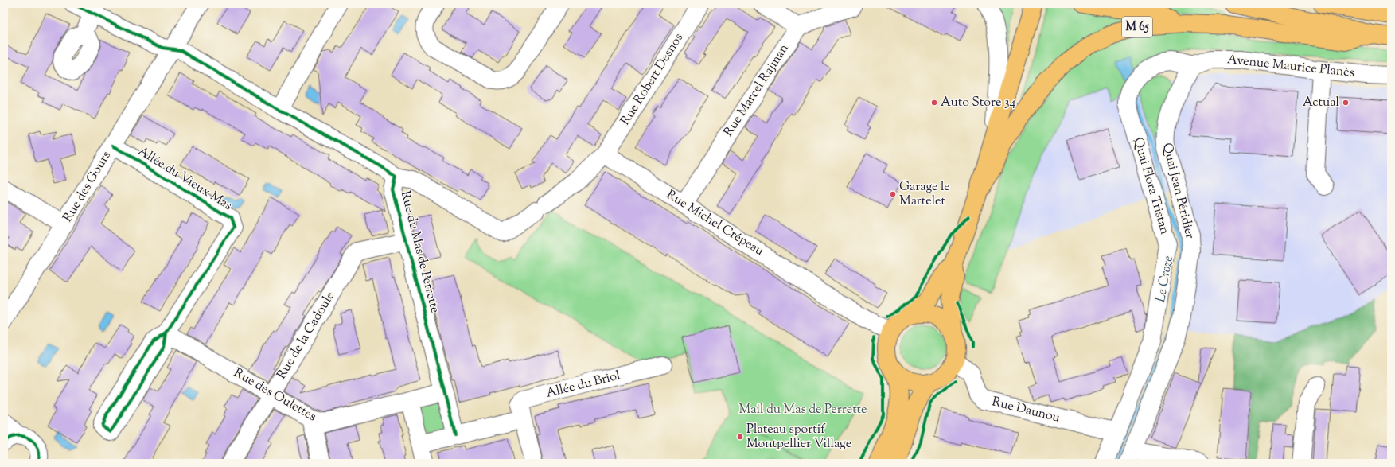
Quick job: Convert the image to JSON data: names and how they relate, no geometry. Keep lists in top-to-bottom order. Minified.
{"streets":{"main road":["M 65"],"street":["Avenue Maurice Planès","Rue Robert Desnos","Rue Marcel Rajman","Allée du Vieux Mas","Quai Flora Tristan","Rue des Gours","Quai Jean Péridier","Rue Michel Crépeau","Rue du Mas de Perrette","Rue de la Cadoule","Allée du Briol","Rue des Oulettes","Rue Daunou"]},"crossings":[["Avenue Maurice Planès","Quai Flora Tristan"],["Avenue Maurice Planès","Quai Jean Péridier"],["Rue Robert Desnos","Rue Michel Crépeau"],["Rue Robert Desnos","Rue du Mas de Perrette"],["Rue Marcel Rajman","Rue Michel Crépeau"],["Allée du Vieux Mas","Rue des Gours"],["Allée du Vieux Mas","Rue des Oulettes"],["Quai Flora Tristan","Quai Jean Péridier"],["Quai Flora Tristan","Rue Daunou"],["Rue des Gours","Rue du Mas de Perrette"],["Rue Michel Crépeau","Rue du Mas de Perrette"],["Rue Michel Crépeau","Rue Daunou"],["Rue du Mas de Perrette","Rue de la Cadoule"],["Rue de la Cadoule","Rue des Oulettes"]],"water":["Le Croze"],"parks":["Mail du Mas de Perrette"],"places":["Auto Store 34","Actual","Garage le Martelet","Plateau sportif Montpellier Village"]}
